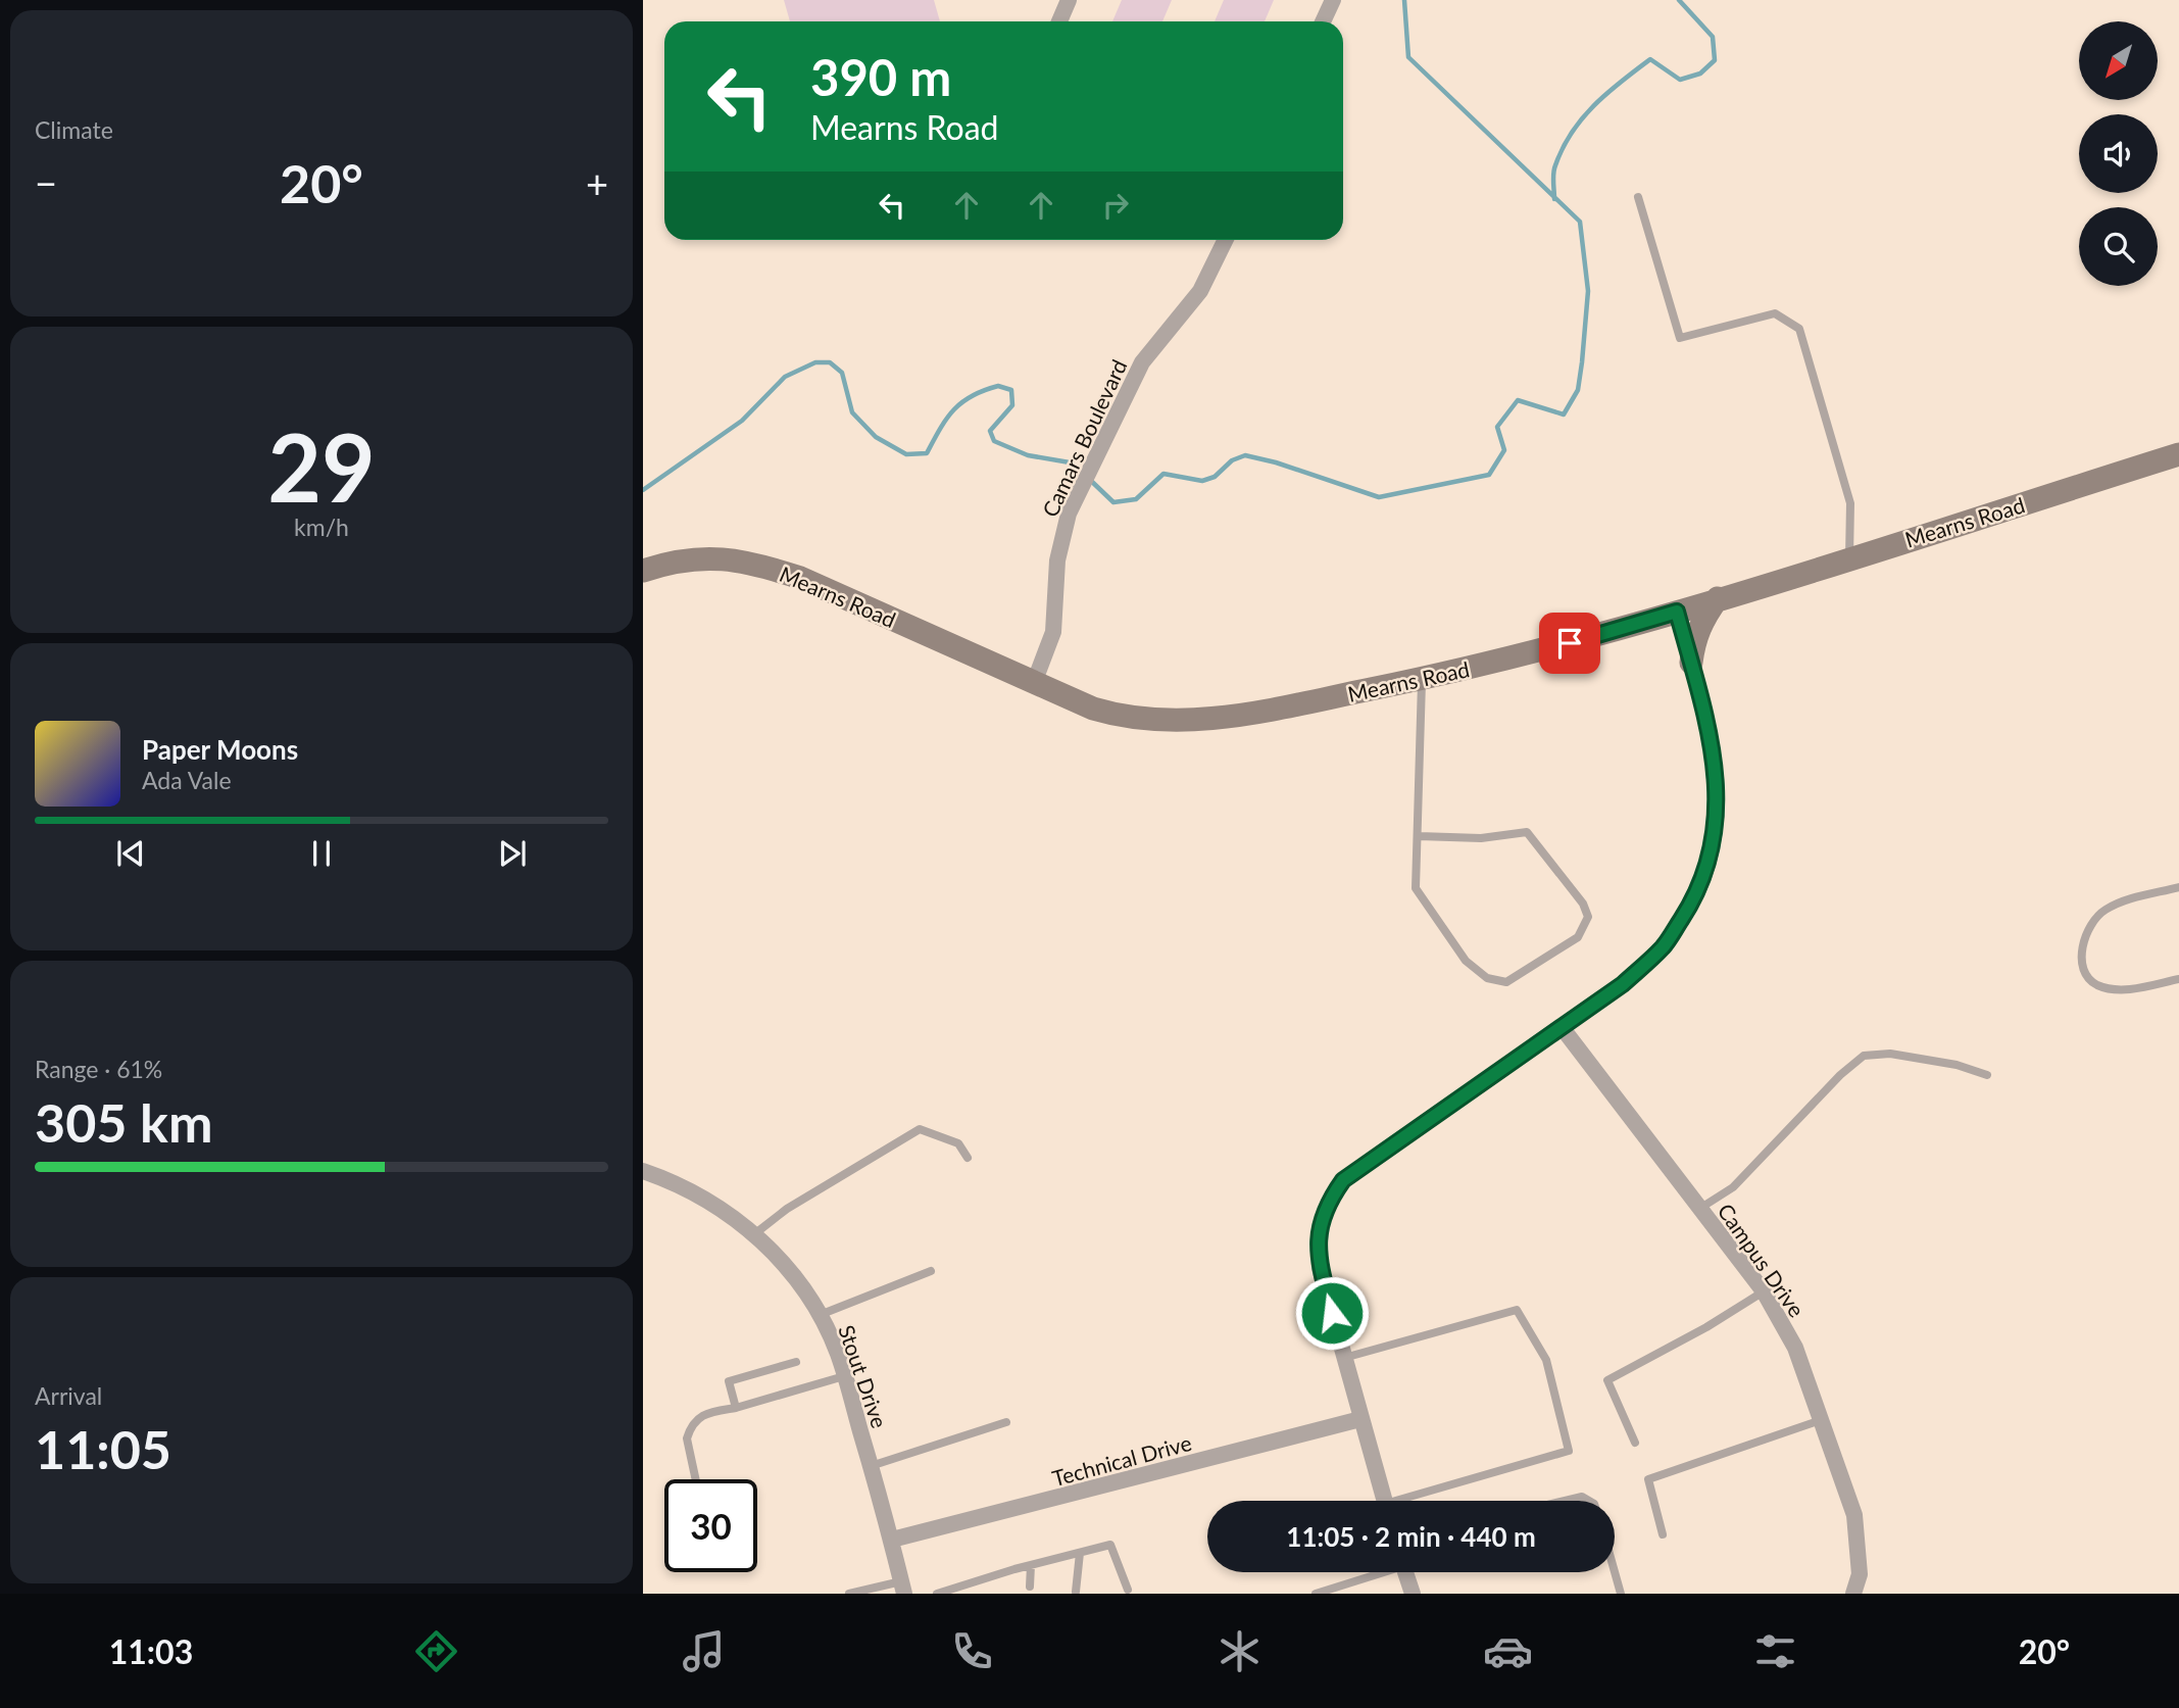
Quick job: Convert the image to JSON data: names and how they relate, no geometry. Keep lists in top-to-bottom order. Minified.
{"streets":{"street":["Camars Boulevard","Mearns Road","Campus Drive","Stout Drive","Technical Drive"]},"crossings":[["Camars Boulevard","Mearns Road"],["Stout Drive","Technical Drive"]],"north":"bottom left","page":{"tile":["Climate",["29","km/h"],["Range · 61%","305 km"],["Arrival","11:05"]],"turn":["390 m","Mearns Road"],"heat":["−","20°","+"],"song":["Paper Moons","Ada Vale"],"limit":"30","trip":"11:05 · 2 min · 440 m","tabs":["11:03","20°"]}}
